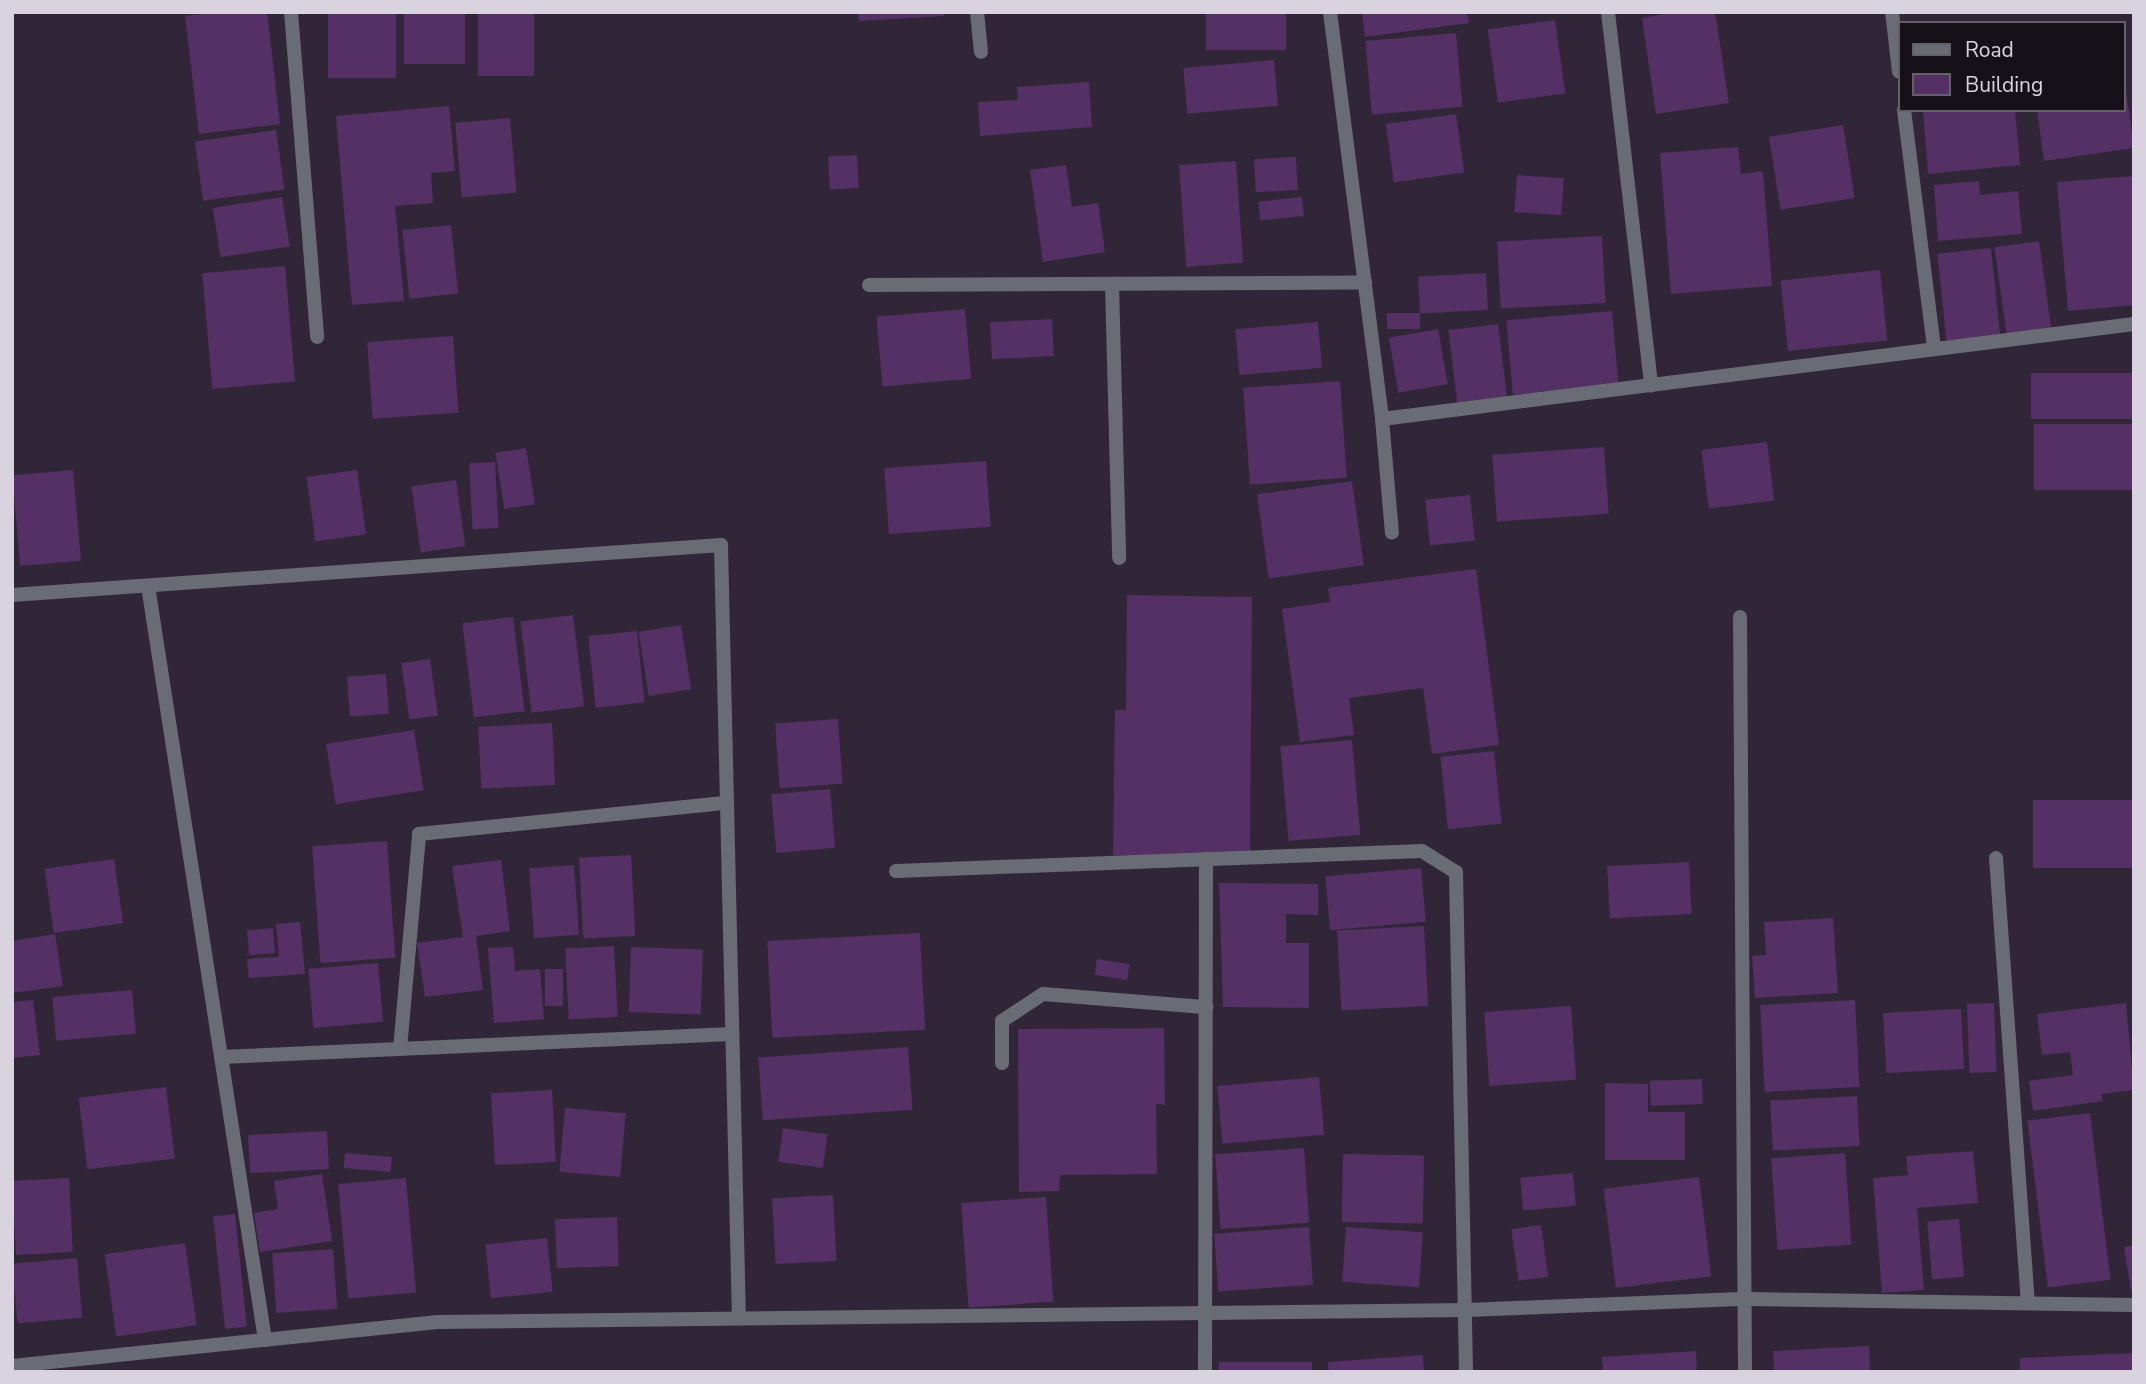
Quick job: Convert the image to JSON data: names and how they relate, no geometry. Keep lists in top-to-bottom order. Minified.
{"legend":["Road","Building"]}
